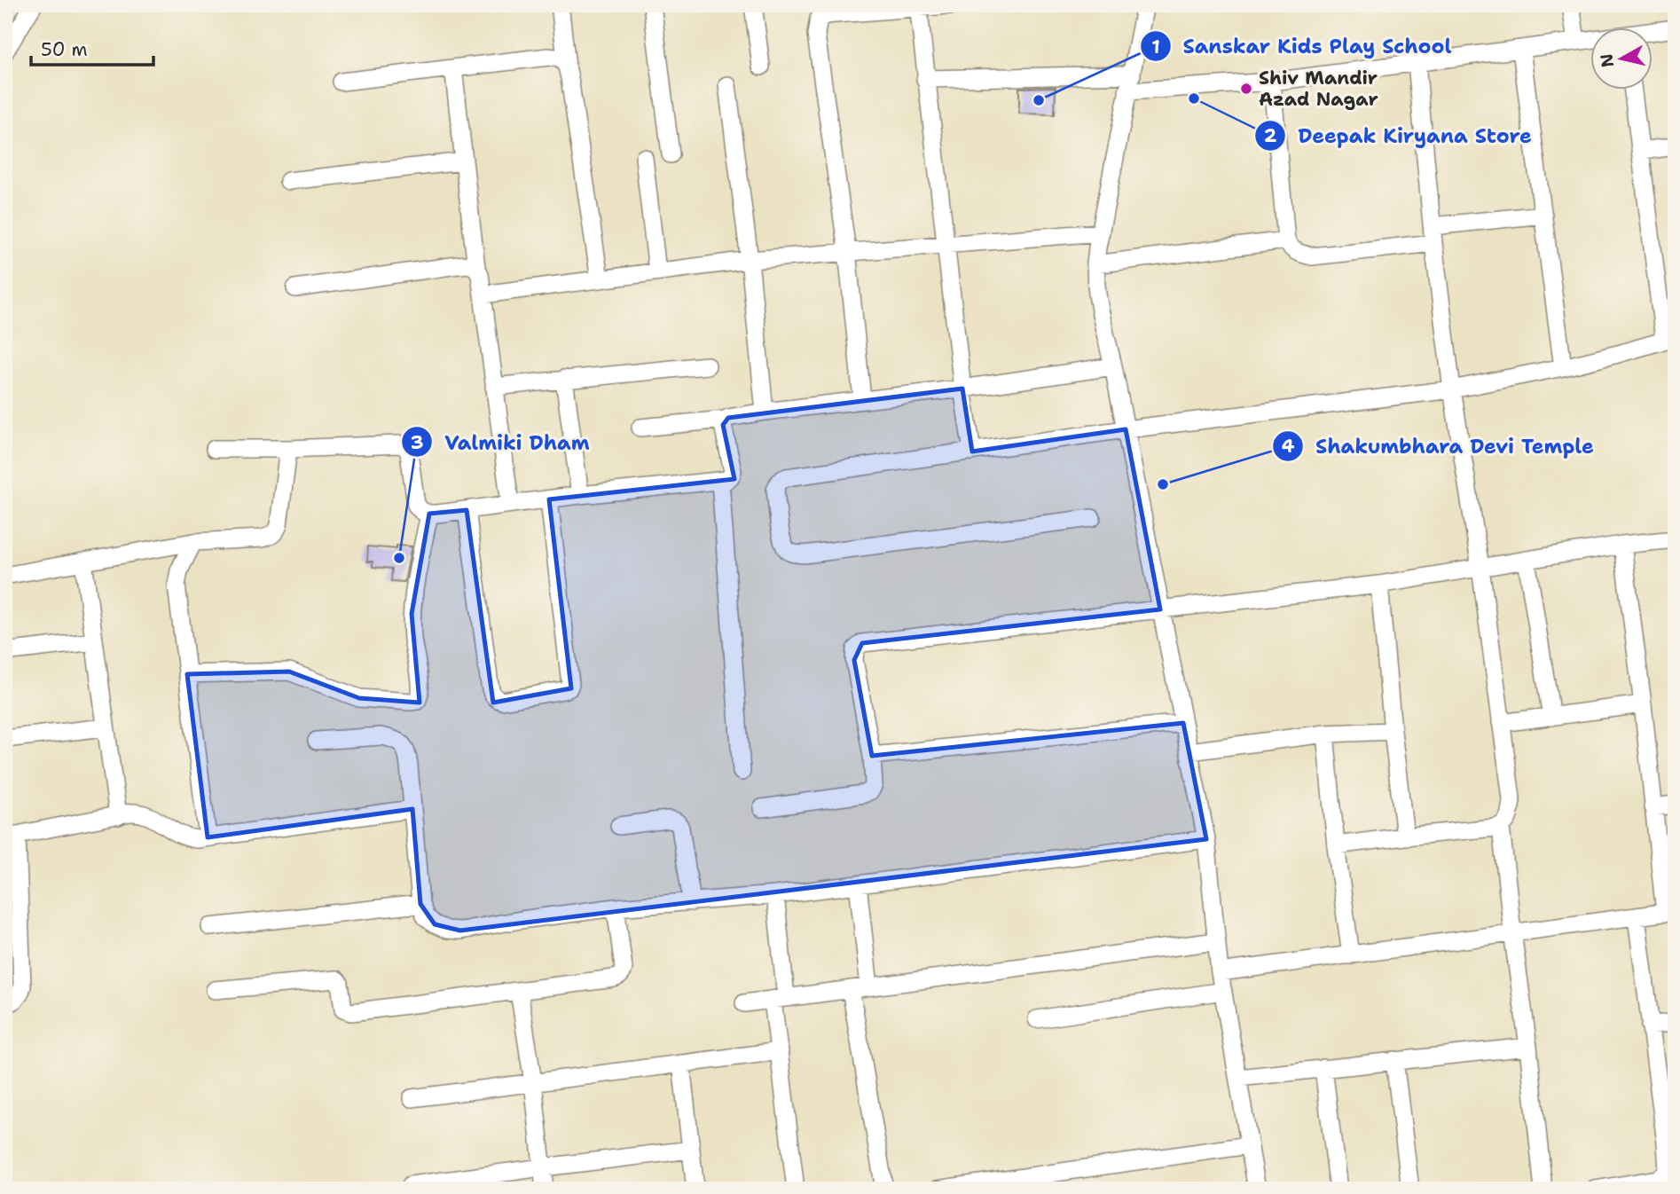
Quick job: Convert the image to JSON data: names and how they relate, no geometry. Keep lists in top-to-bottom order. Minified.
{"places":["Shiv Mandir Azad Nagar","Deepak Kiryana Store","Sanskar Kids Play School","Shakumbhara Devi Temple","Valmiki Dham"],"scale_bar":"50 m","north":"left"}
